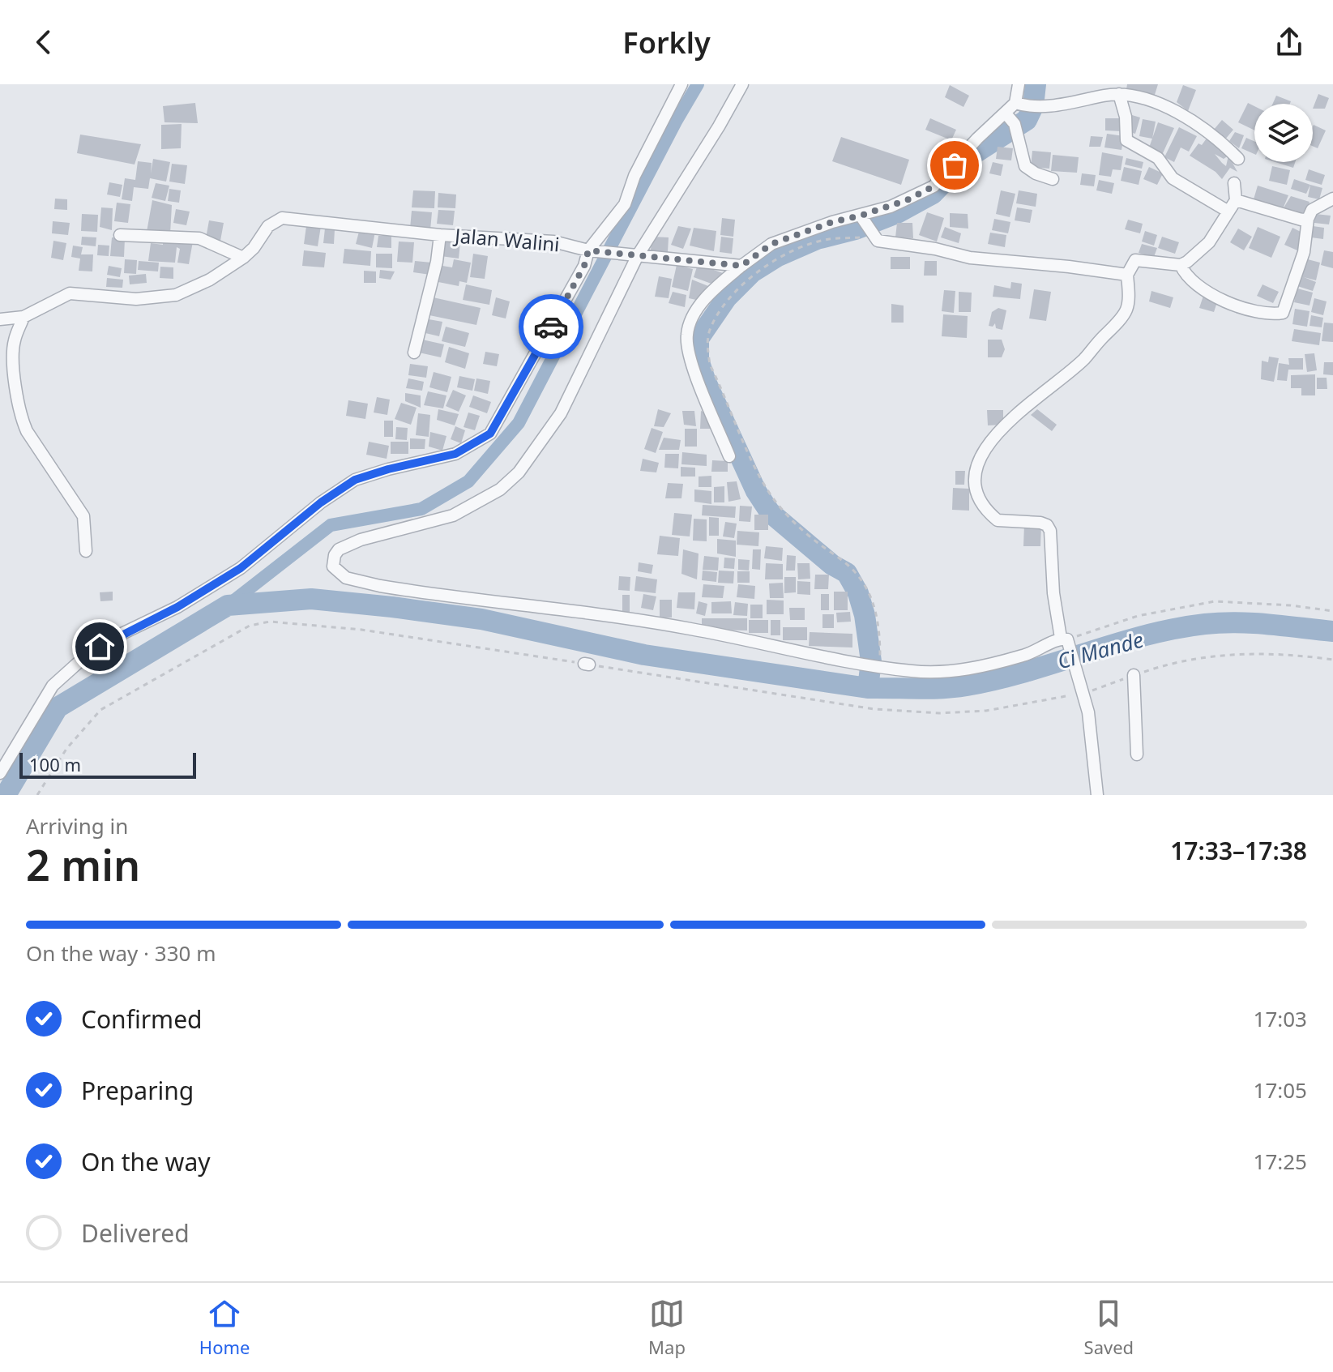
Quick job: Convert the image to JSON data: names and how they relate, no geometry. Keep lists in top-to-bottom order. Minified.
{"streets":{"street":["Jalan Walini"]},"water":["Ci Mande"],"scale_bar":"100 m","page":{"header":"Forkly","scale":"100 m","heading":["2 min","Arriving in","17:33–17:38"],"bar":"On the way · 330 m","list":[["Confirmed","17:03"],["Preparing","17:05"],["On the way","17:25"],"Delivered"],"tabs":["Home","Map","Saved"]}}
